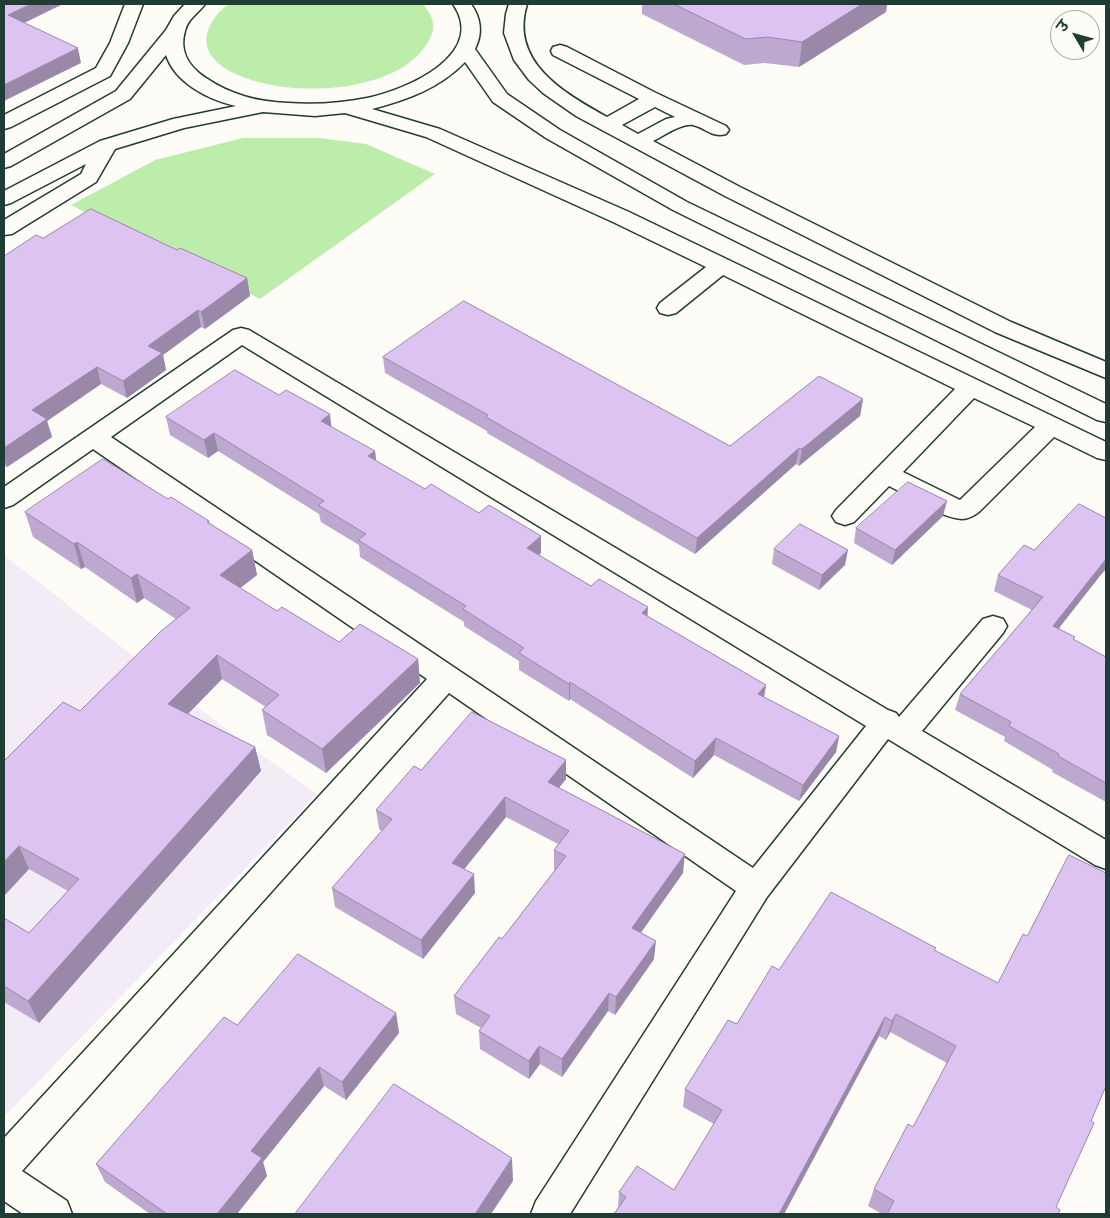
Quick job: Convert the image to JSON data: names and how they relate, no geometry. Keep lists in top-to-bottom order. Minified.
{"north":"top left"}
